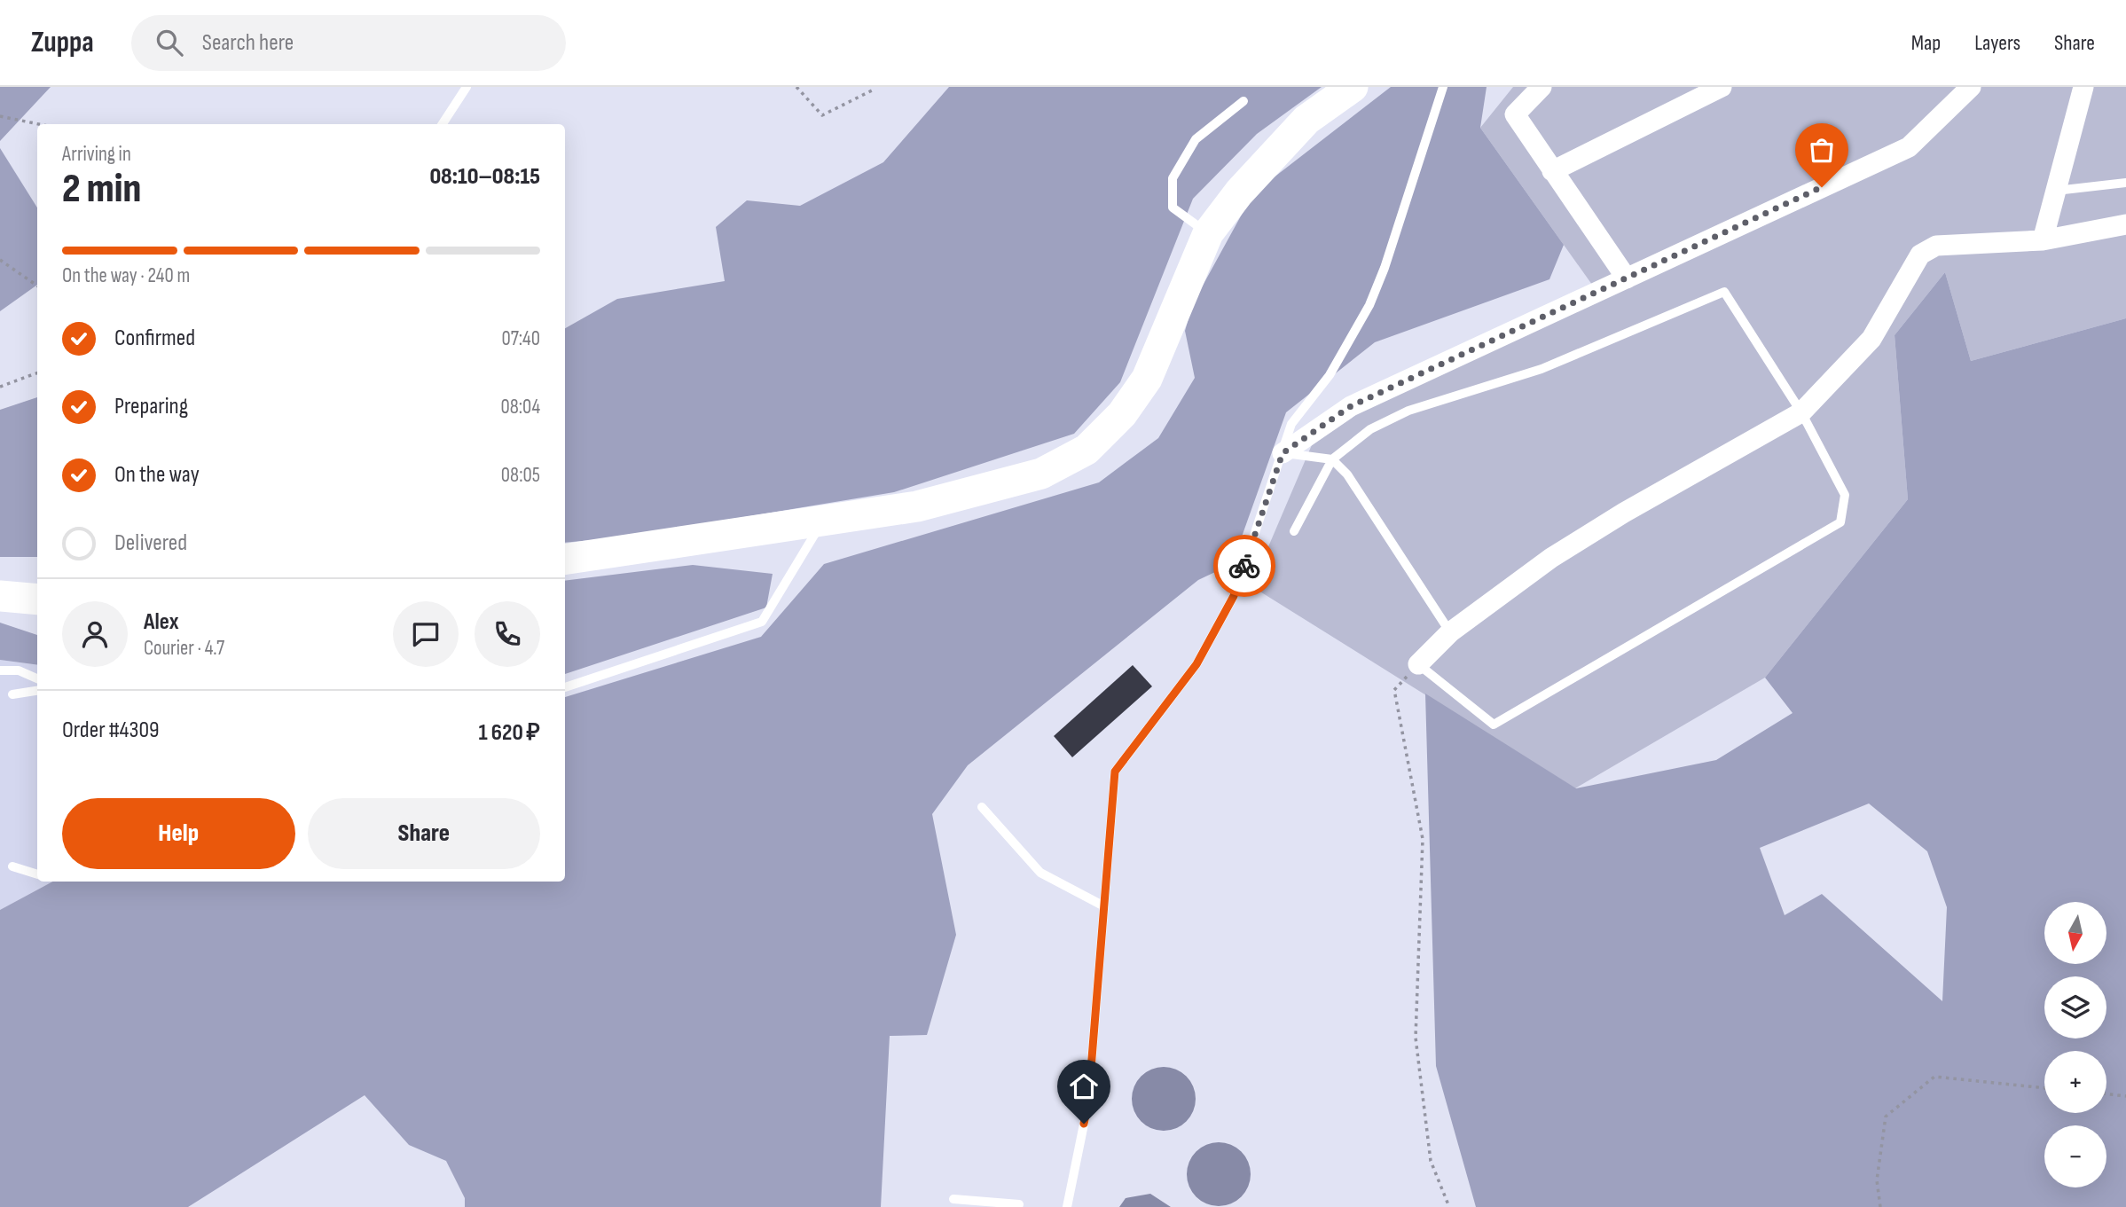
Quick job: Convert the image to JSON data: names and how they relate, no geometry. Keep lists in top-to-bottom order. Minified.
{"north":"bottom","page":{"header":"Zuppa","search":"Search here","nav":["Map","Layers","Share"],"heading":["2 min","Arriving in","08:10–08:15"],"panel":["Alex","Courier · 4.7","Order #4309","1 620 ₽"],"bar":"On the way · 240 m","list":[["Confirmed","07:40"],["Preparing","08:04"],["On the way","08:05"],"Delivered"],"buttons":["Help","Share"],"map_buttons":["+","−"]}}
